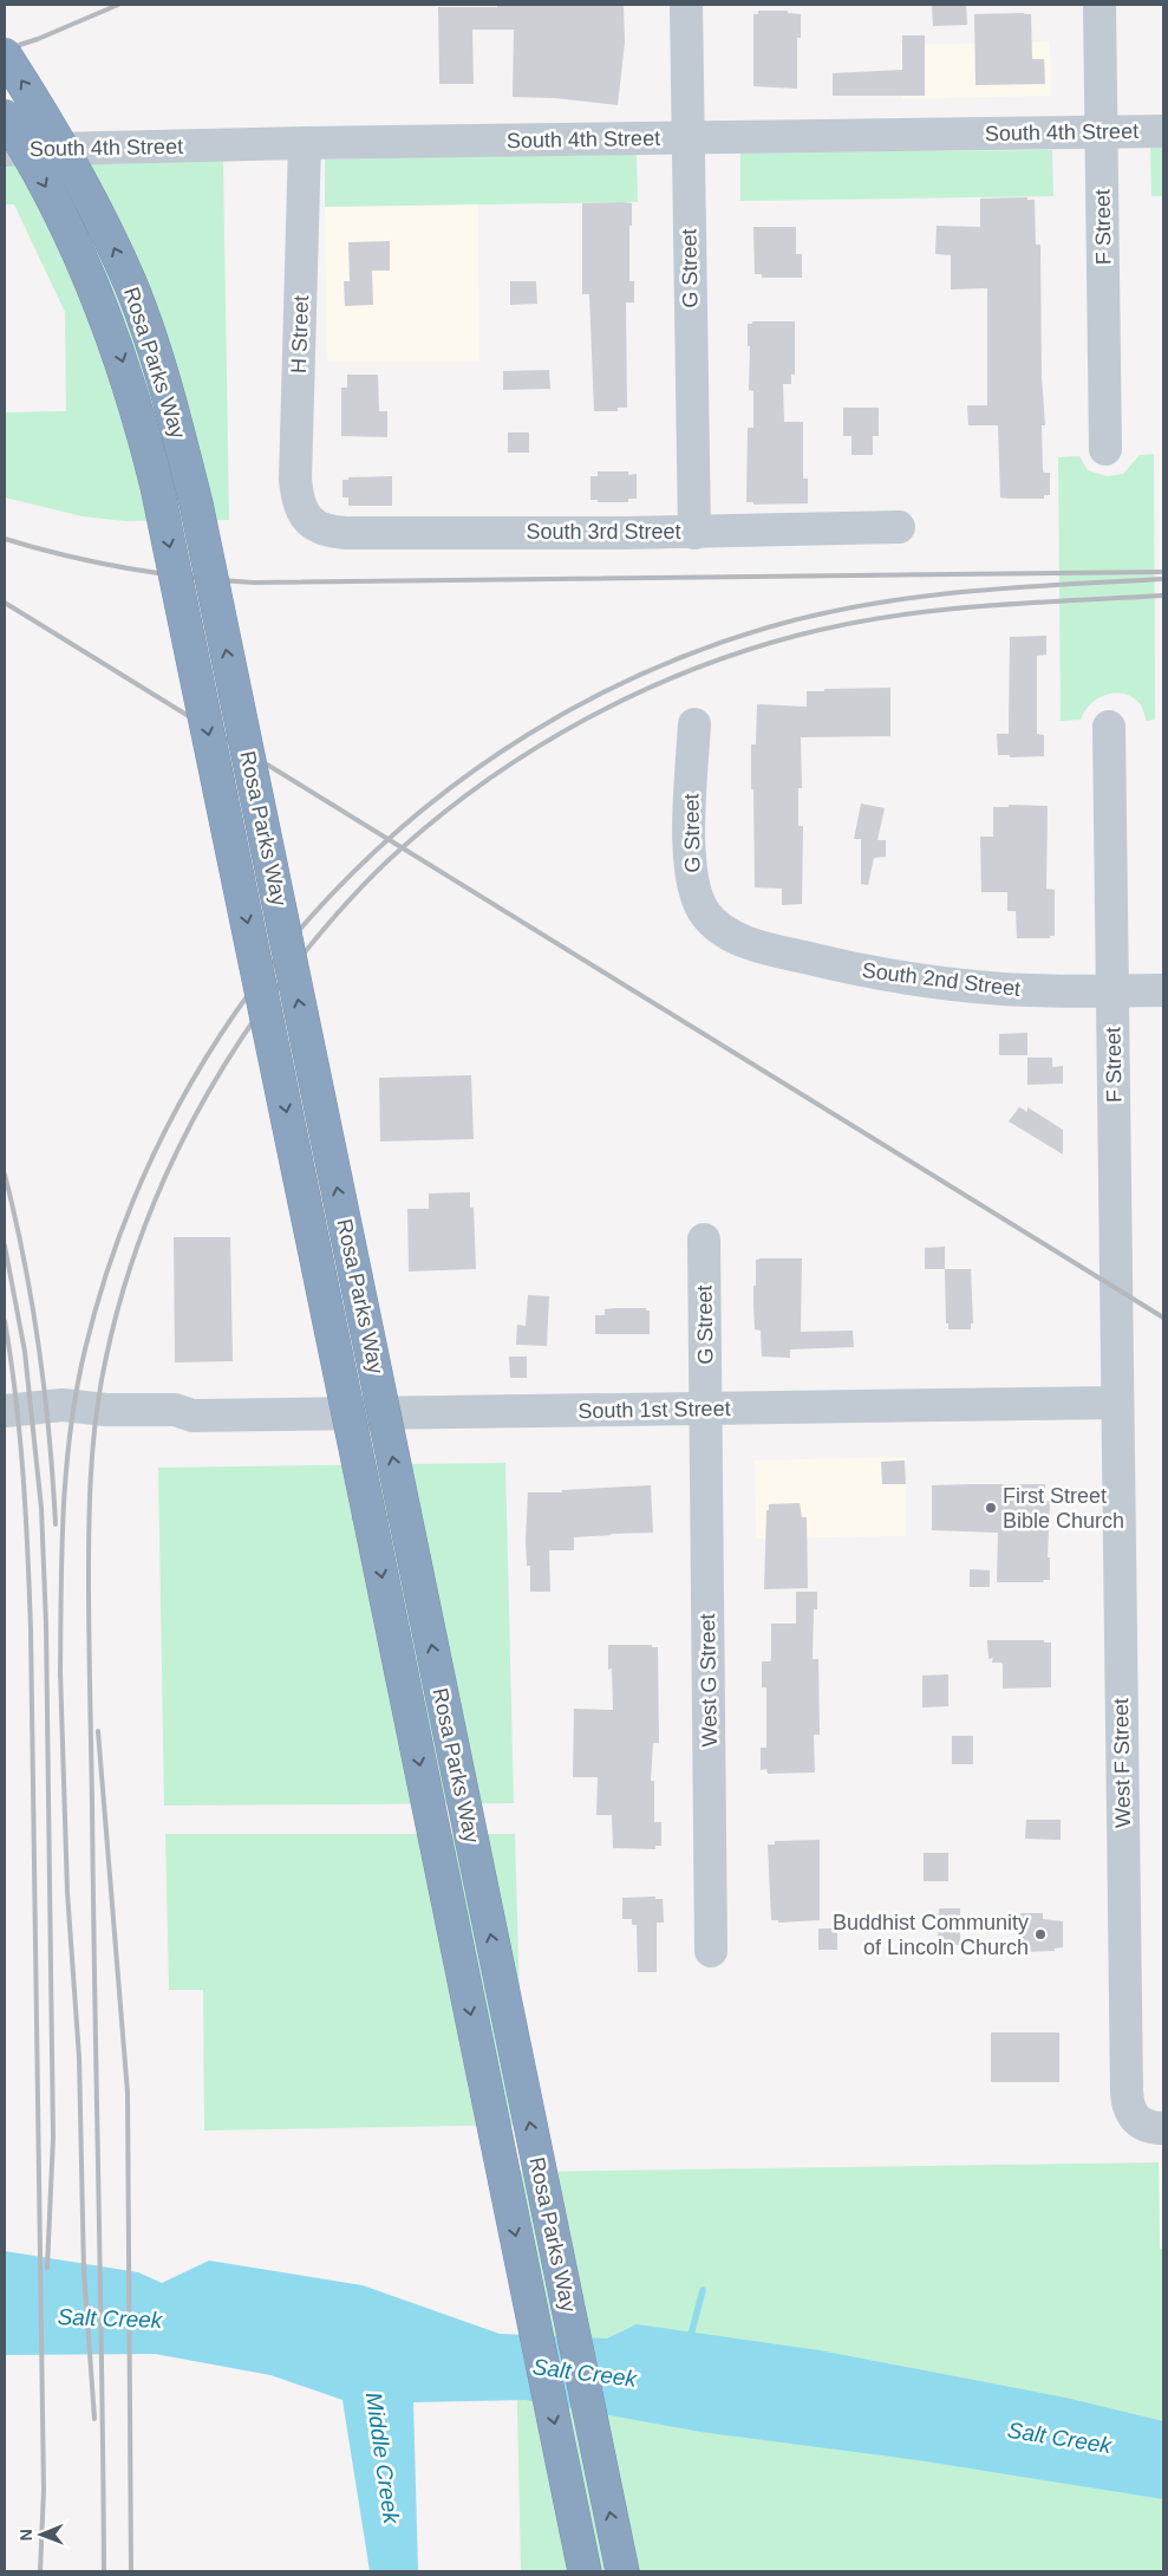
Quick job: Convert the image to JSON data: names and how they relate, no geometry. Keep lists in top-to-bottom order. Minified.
{"streets":{"highway":["Rosa Parks Way"],"street":["South 4th Street","F Street","G Street","H Street","South 3rd Street","South 2nd Street","South 1st Street","West G Street","West F Street"]},"crossings":[["South 4th Street","F Street"],["South 4th Street","G Street"],["South 4th Street","H Street"],["F Street","South 2nd Street"],["F Street","South 1st Street"],["F Street","West F Street"],["G Street","South 3rd Street"],["G Street","South 2nd Street"],["G Street","South 1st Street"],["G Street","West G Street"],["H Street","South 3rd Street"],["South 1st Street","West G Street"],["South 1st Street","West F Street"]],"water":["Salt Creek","Middle Creek"],"places":["First Street Bible Church","Buddhist Community of Lincoln Church"],"north":"left"}
